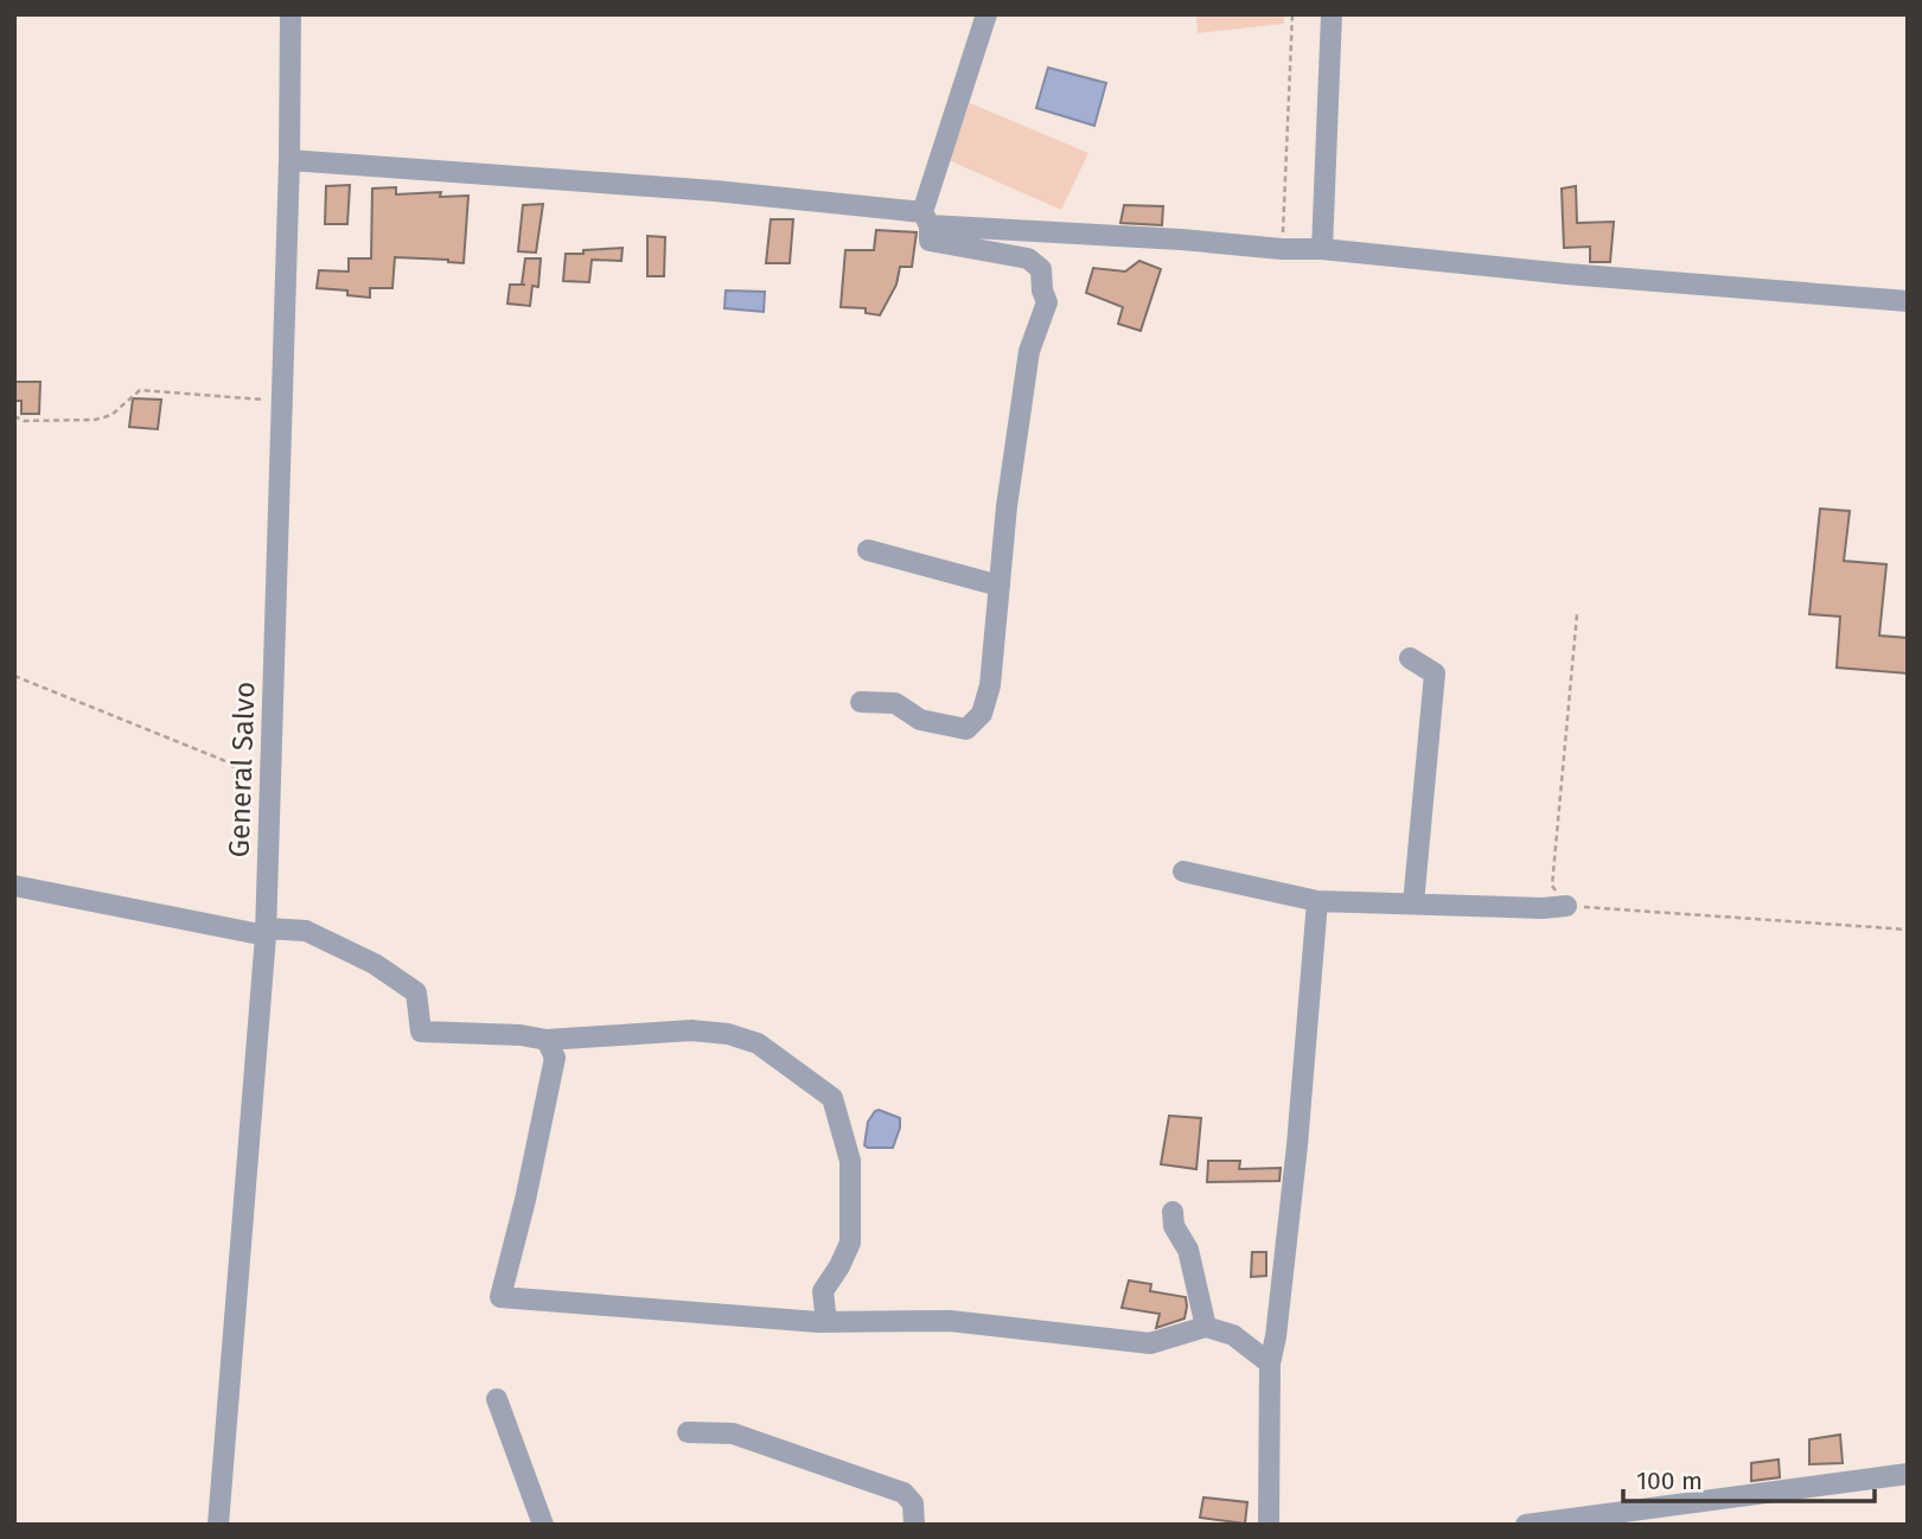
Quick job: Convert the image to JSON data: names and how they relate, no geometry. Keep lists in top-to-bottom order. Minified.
{"streets":{"street":["General Salvo"]},"scale_bar":"100 m"}
